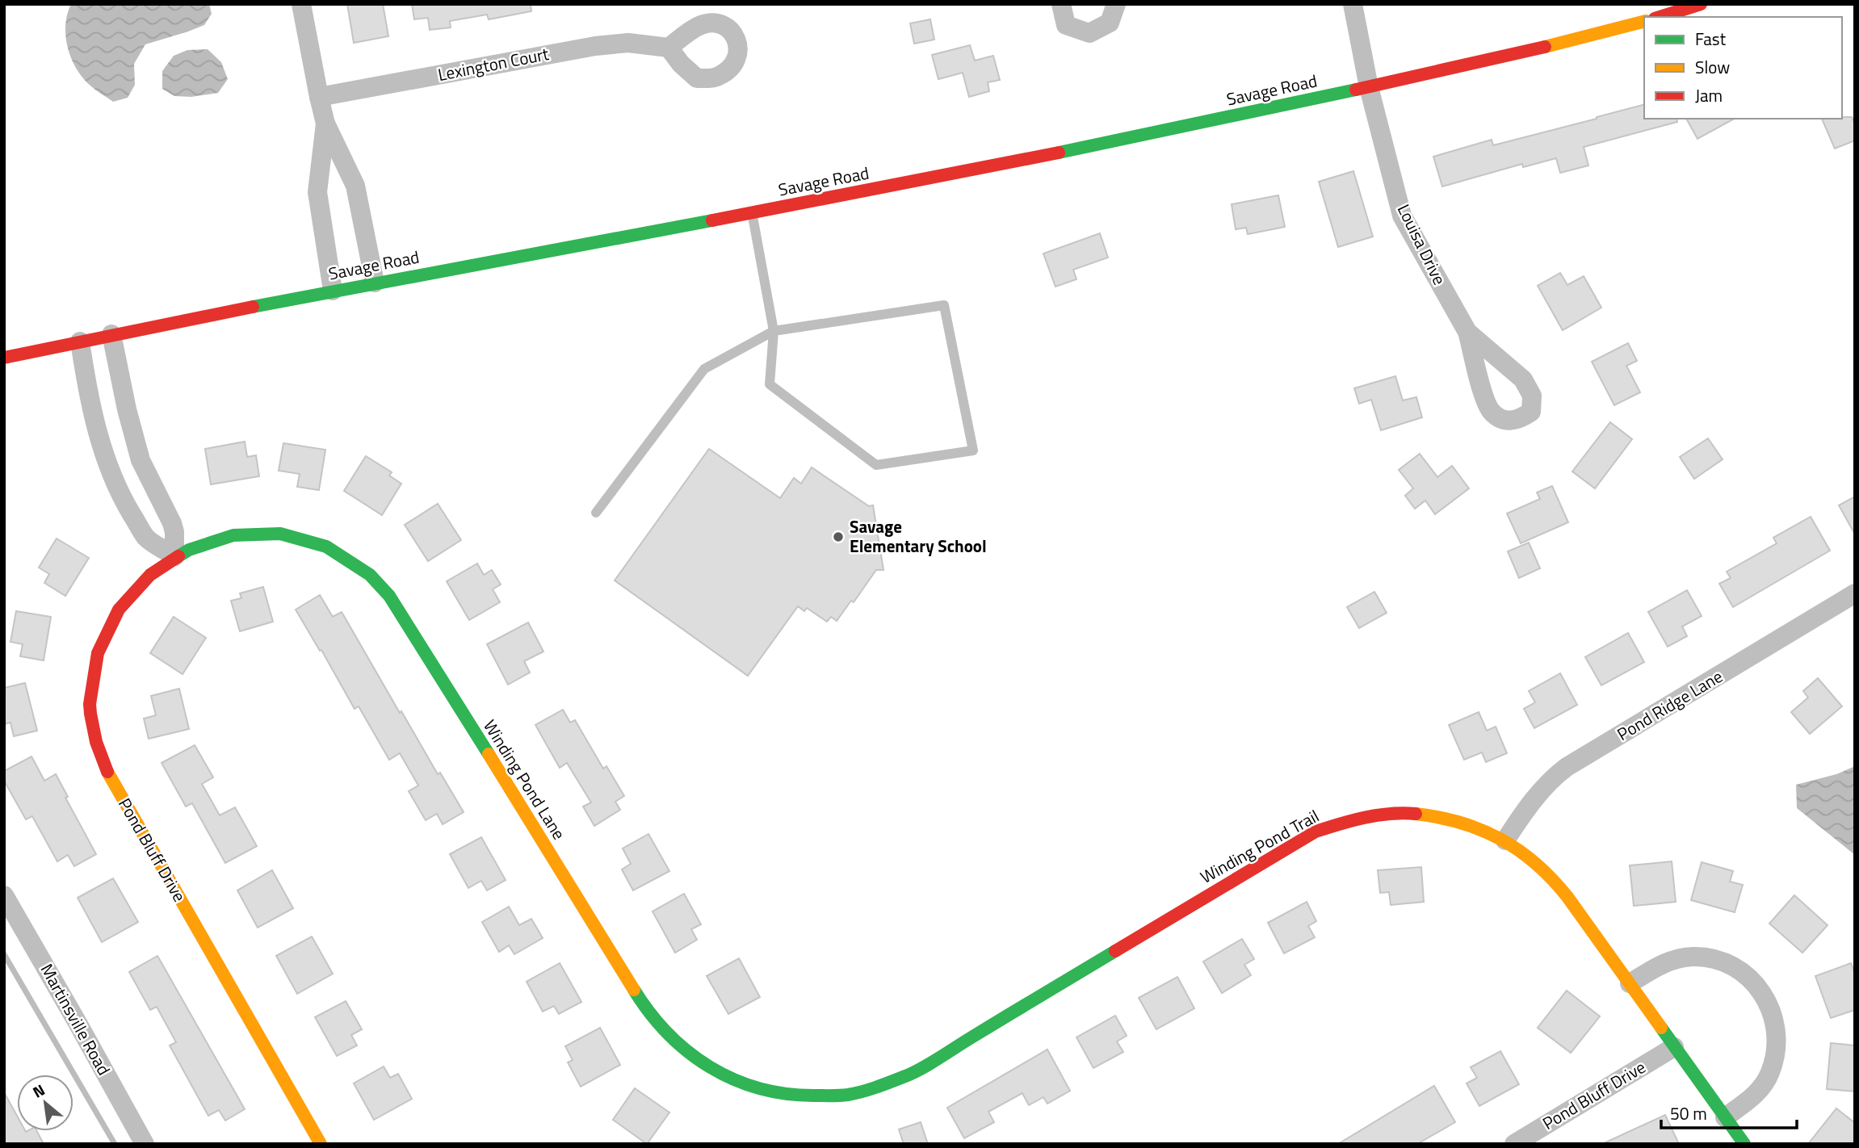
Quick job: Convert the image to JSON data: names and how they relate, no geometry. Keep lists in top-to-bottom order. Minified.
{"streets":{"street":["Lexington Court","Savage Road","Louisa Drive","Pond Ridge Lane","Winding Pond Lane","Winding Pond Trail","Pond Bluff Drive","Martinsville Road"]},"crossings":[["Savage Road","Louisa Drive"],["Pond Ridge Lane","Winding Pond Trail"],["Winding Pond Lane","Winding Pond Trail"],["Winding Pond Lane","Pond Bluff Drive"],["Winding Pond Trail","Pond Bluff Drive"]],"places":["Savage Elementary School"],"legend":["Fast","Slow","Jam"],"scale_bar":"50 m","north":"top left"}
